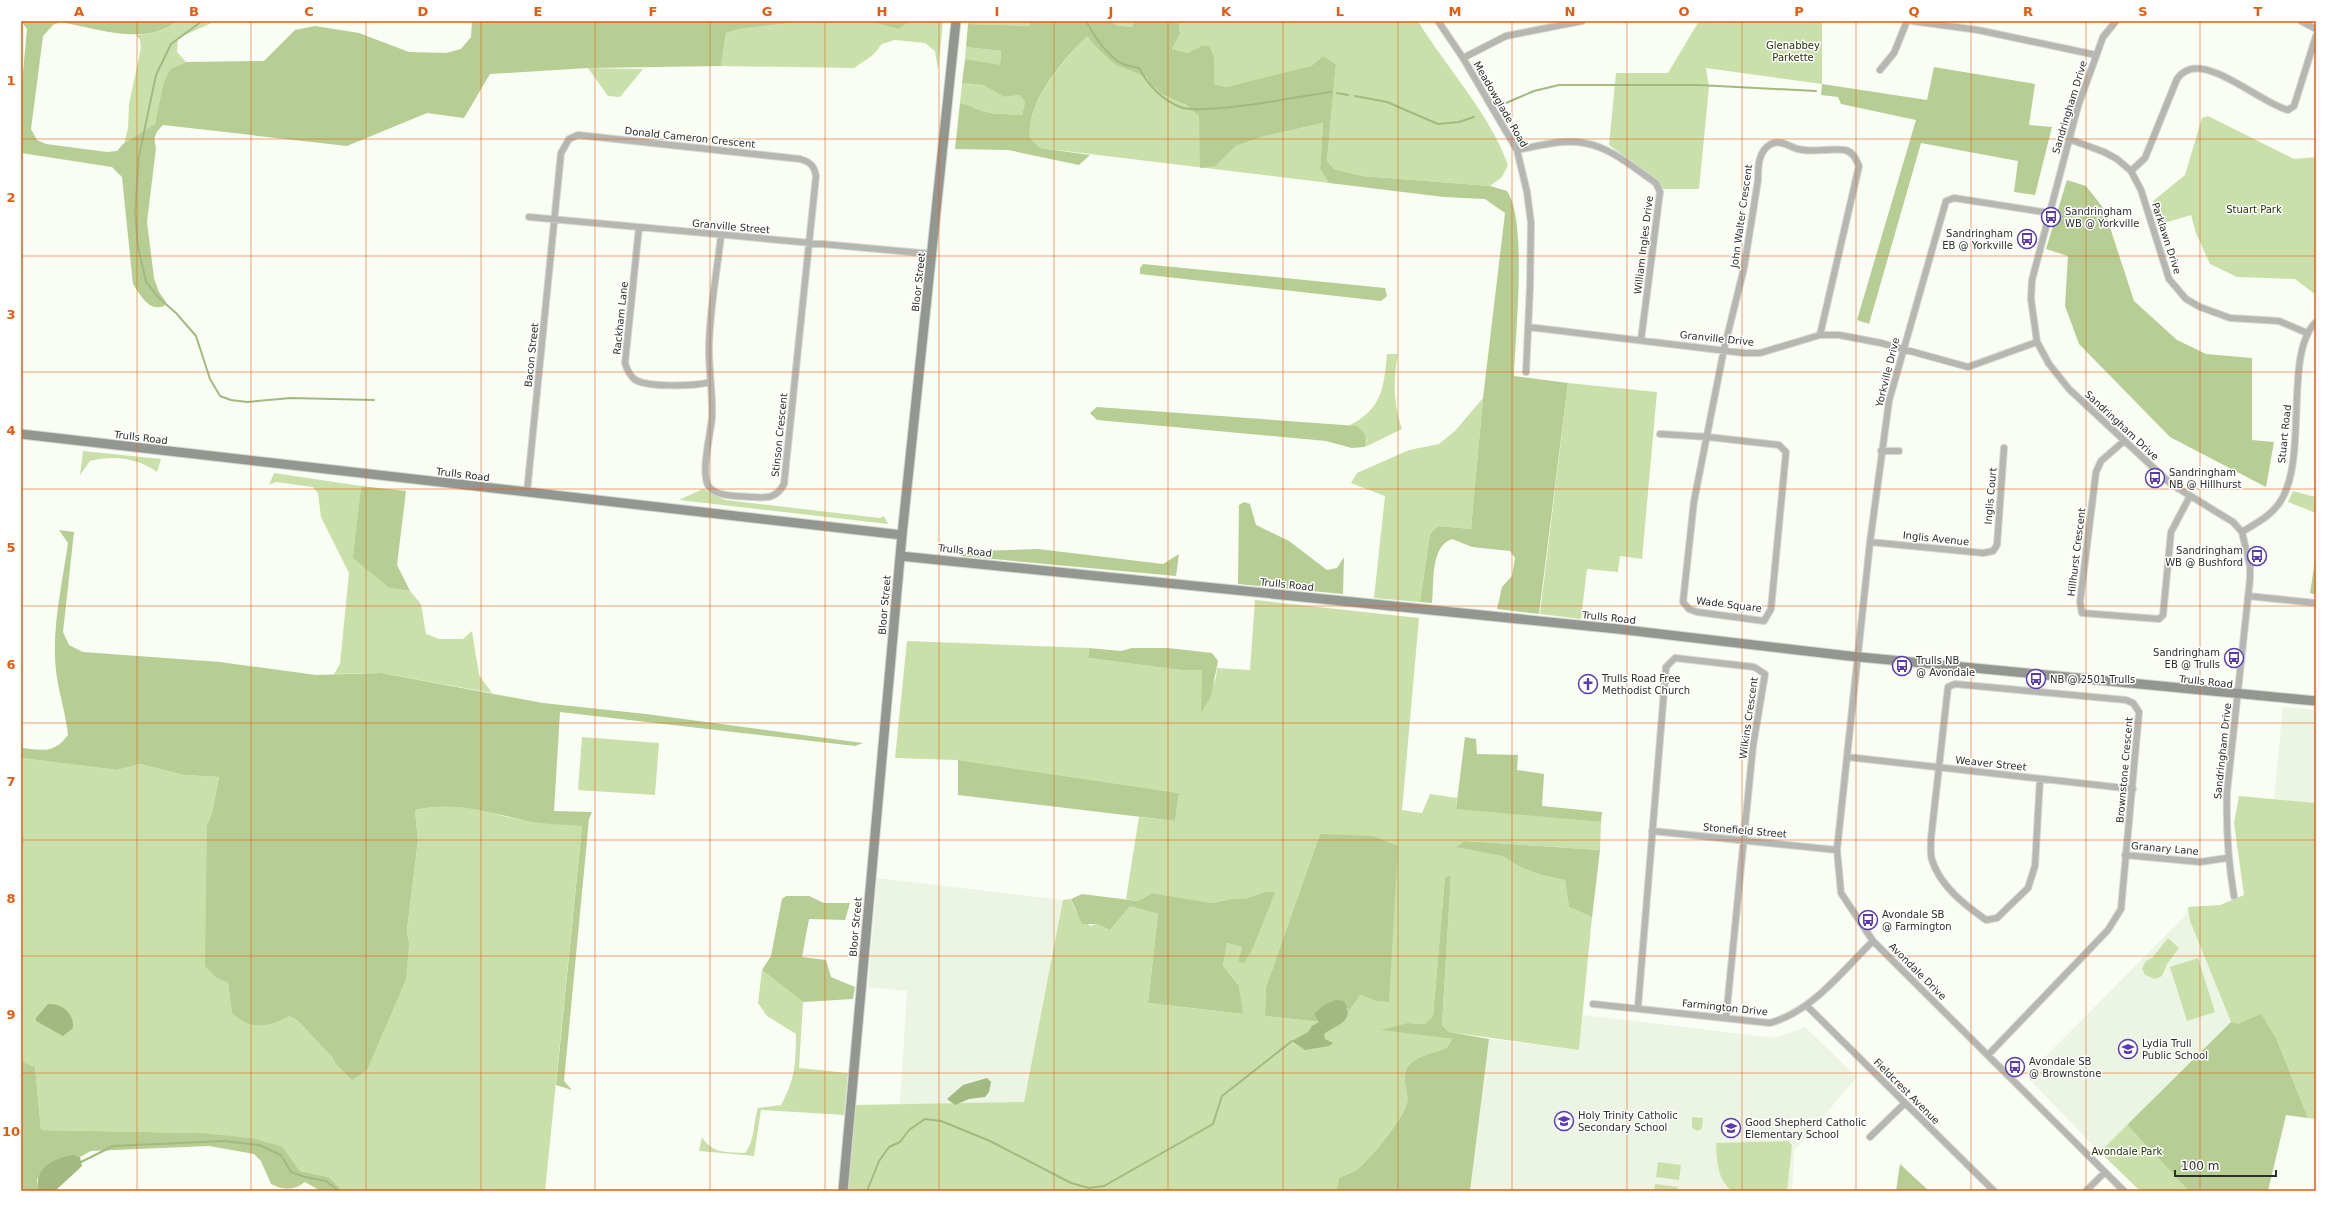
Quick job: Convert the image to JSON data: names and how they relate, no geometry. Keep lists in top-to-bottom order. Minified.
{"streets":{"street":["Meadowglade Road","Sandringham Drive","Donald Cameron Crescent","John Walter Crescent","Granville Street","Parklawn Drive","William Ingles Drive","Bloor Street","Rackham Lane","Granville Drive","Bacon Street","Yorkville Drive","Stuart Road","Stinson Crescent","Trulls Road","Inglis Court","Inglis Avenue","Hillhurst Crescent","Wade Square","Wilkins Crescent","Weaver Street","Brownstone Crescent","Stonefield Street","Granary Lane","Avondale Drive","Farmington Drive","Fieldcrest Avenue"]},"crossings":[["Meadowglade Road","William Ingles Drive"],["Meadowglade Road","Granville Drive"],["Sandringham Drive","Parklawn Drive"],["Sandringham Drive","Granville Drive"],["Sandringham Drive","Yorkville Drive"],["Sandringham Drive","Stuart Road"],["Sandringham Drive","Trulls Road"],["Sandringham Drive","Hillhurst Crescent"],["Sandringham Drive","Granary Lane"],["Donald Cameron Crescent","Granville Street"],["Donald Cameron Crescent","Bacon Street"],["Donald Cameron Crescent","Stinson Crescent"],["John Walter Crescent","Granville Drive"],["John Walter Crescent","Wade Square"],["Granville Street","Bloor Street"],["Granville Street","Rackham Lane"],["Granville Street","Bacon Street"],["Granville Street","Stinson Crescent"],["Parklawn Drive","Stuart Road"],["William Ingles Drive","Granville Drive"],["Bloor Street","Trulls Road"],["Rackham Lane","Stinson Crescent"],["Granville Drive","Yorkville Drive"],["Granville Drive","Wade Square"],["Bacon Street","Trulls Road"],["Yorkville Drive","Trulls Road"],["Yorkville Drive","Inglis Avenue"],["Yorkville Drive","Avondale Drive"],["Trulls Road","Avondale Drive"],["Inglis Court","Inglis Avenue"],["Wilkins Crescent","Stonefield Street"],["Wilkins Crescent","Farmington Drive"],["Weaver Street","Brownstone Crescent"],["Weaver Street","Avondale Drive"],["Brownstone Crescent","Granary Lane"],["Brownstone Crescent","Avondale Drive"],["Stonefield Street","Avondale Drive"],["Avondale Drive","Farmington Drive"],["Farmington Drive","Fieldcrest Avenue"]],"parks":["Glenabbey Parkette","Stuart Park","Avondale Park"],"places":{"bus stop":["Sandringham WB @ Yorkville","Sandringham EB @ Yorkville","Sandringham NB @ Hillhurst","Sandringham WB @ Bushford","Sandringham EB @ Trulls","Trulls NB @ Avondale","NB @ 2501 Trulls","Avondale SB @ Farmington","Avondale SB @ Brownstone"],"church":["Trulls Road Free Methodist Church"],"school or university":["Lydia Trull Public School","Holy Trinity Catholic Secondary School","Good Shepherd Catholic Elementary School"]},"scale_bar":"100 m","grid":{"columns":["A","B","C","D","E","F","G","H","I","J","K","L","M","N","O","P","Q","R","S","T"],"rows":["1","2","3","4","5","6","7","8","9","10"]}}
